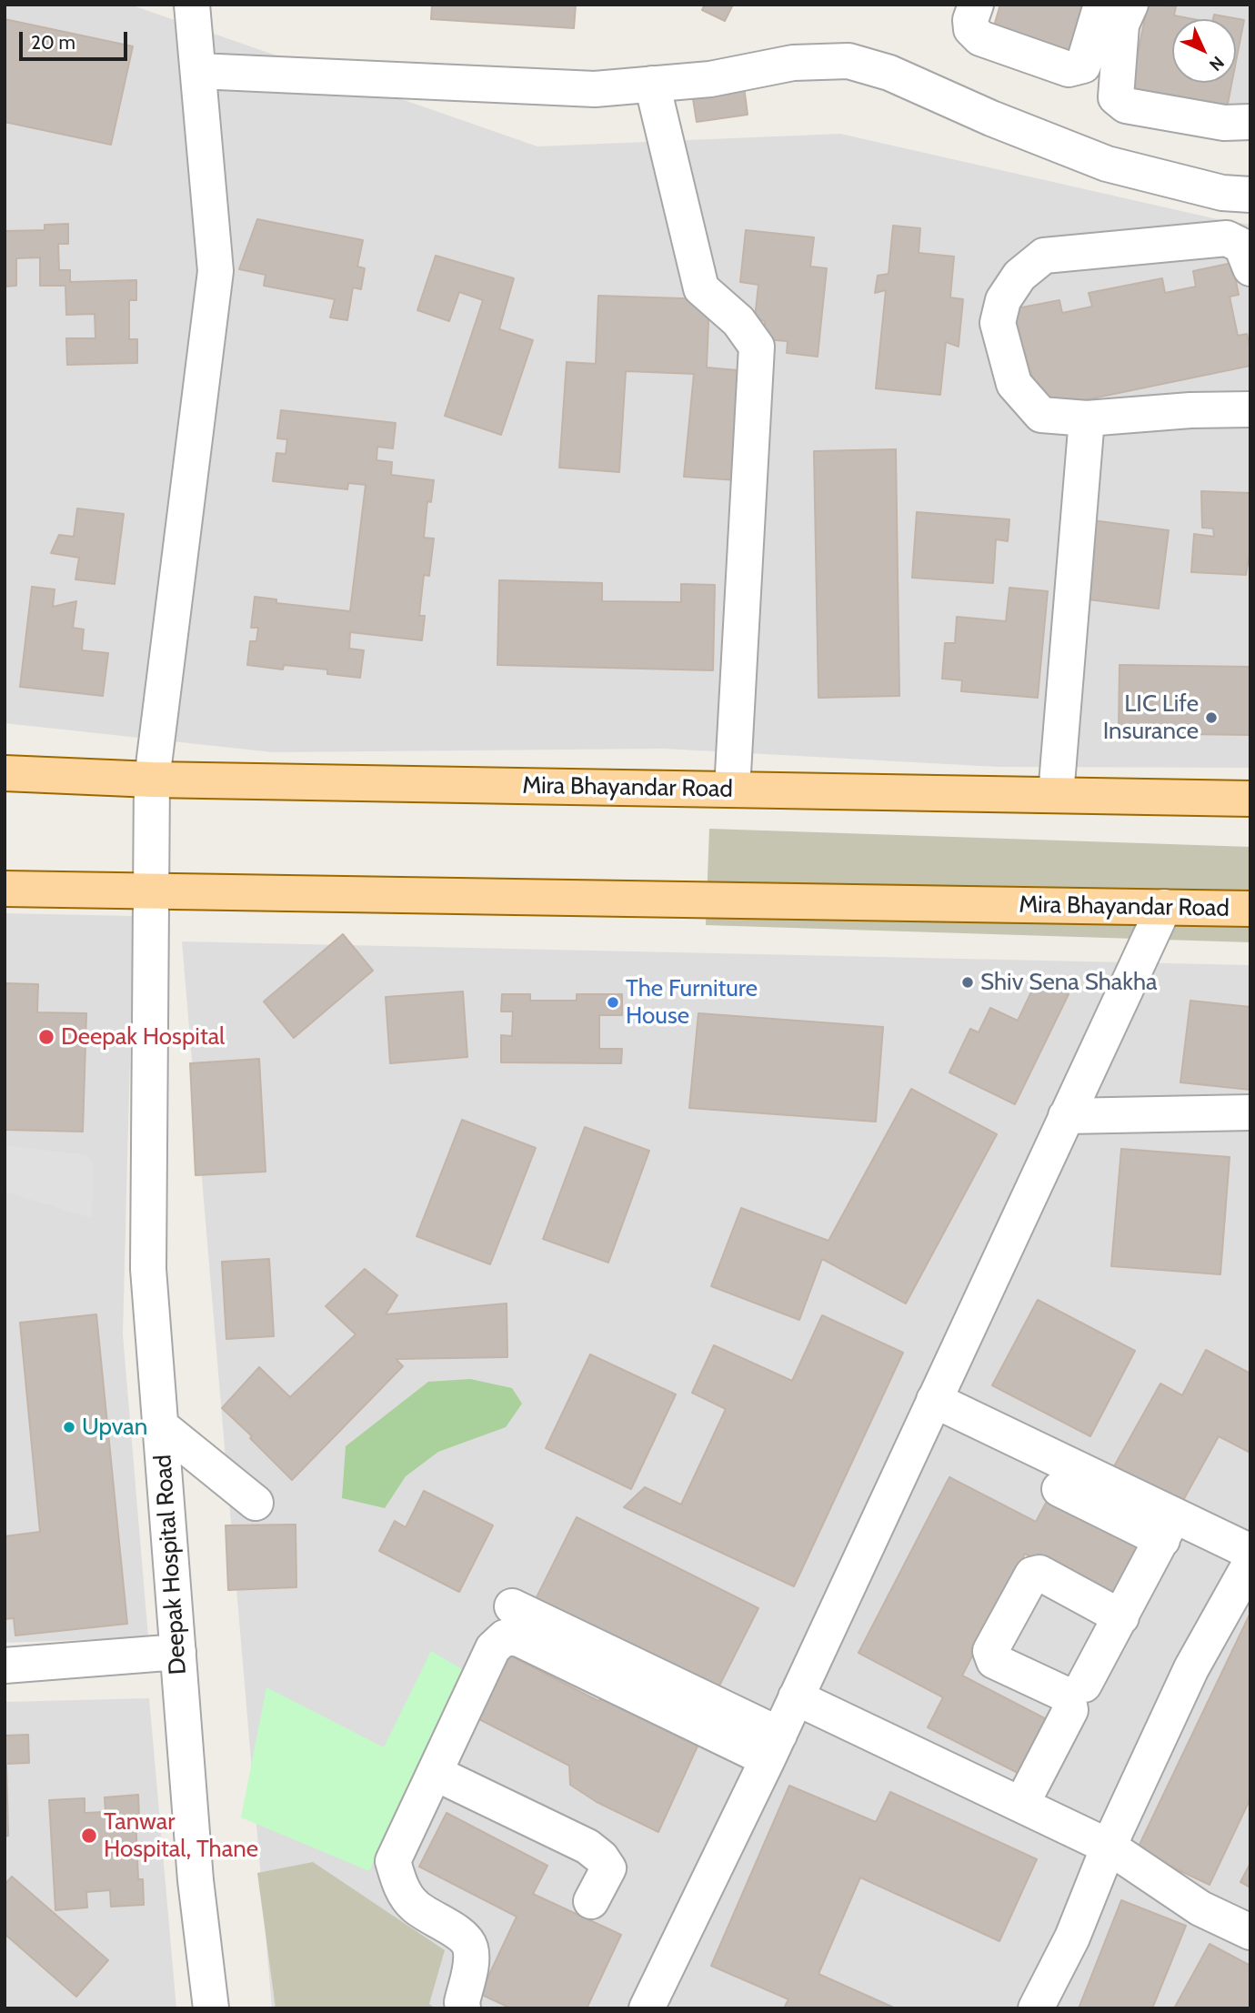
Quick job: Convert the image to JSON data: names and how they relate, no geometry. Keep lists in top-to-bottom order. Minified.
{"streets":{"main road":["Mira Bhayandar Road"],"street":["Deepak Hospital Road"]},"crossings":[["Mira Bhayandar Road","Deepak Hospital Road"]],"places":["LIC Life Insurance","Shiv Sena Shakha","The Furniture House","Deepak Hospital","Upvan","Tanwar Hospital, Thane"],"scale_bar":"20 m","north":"bottom right"}
